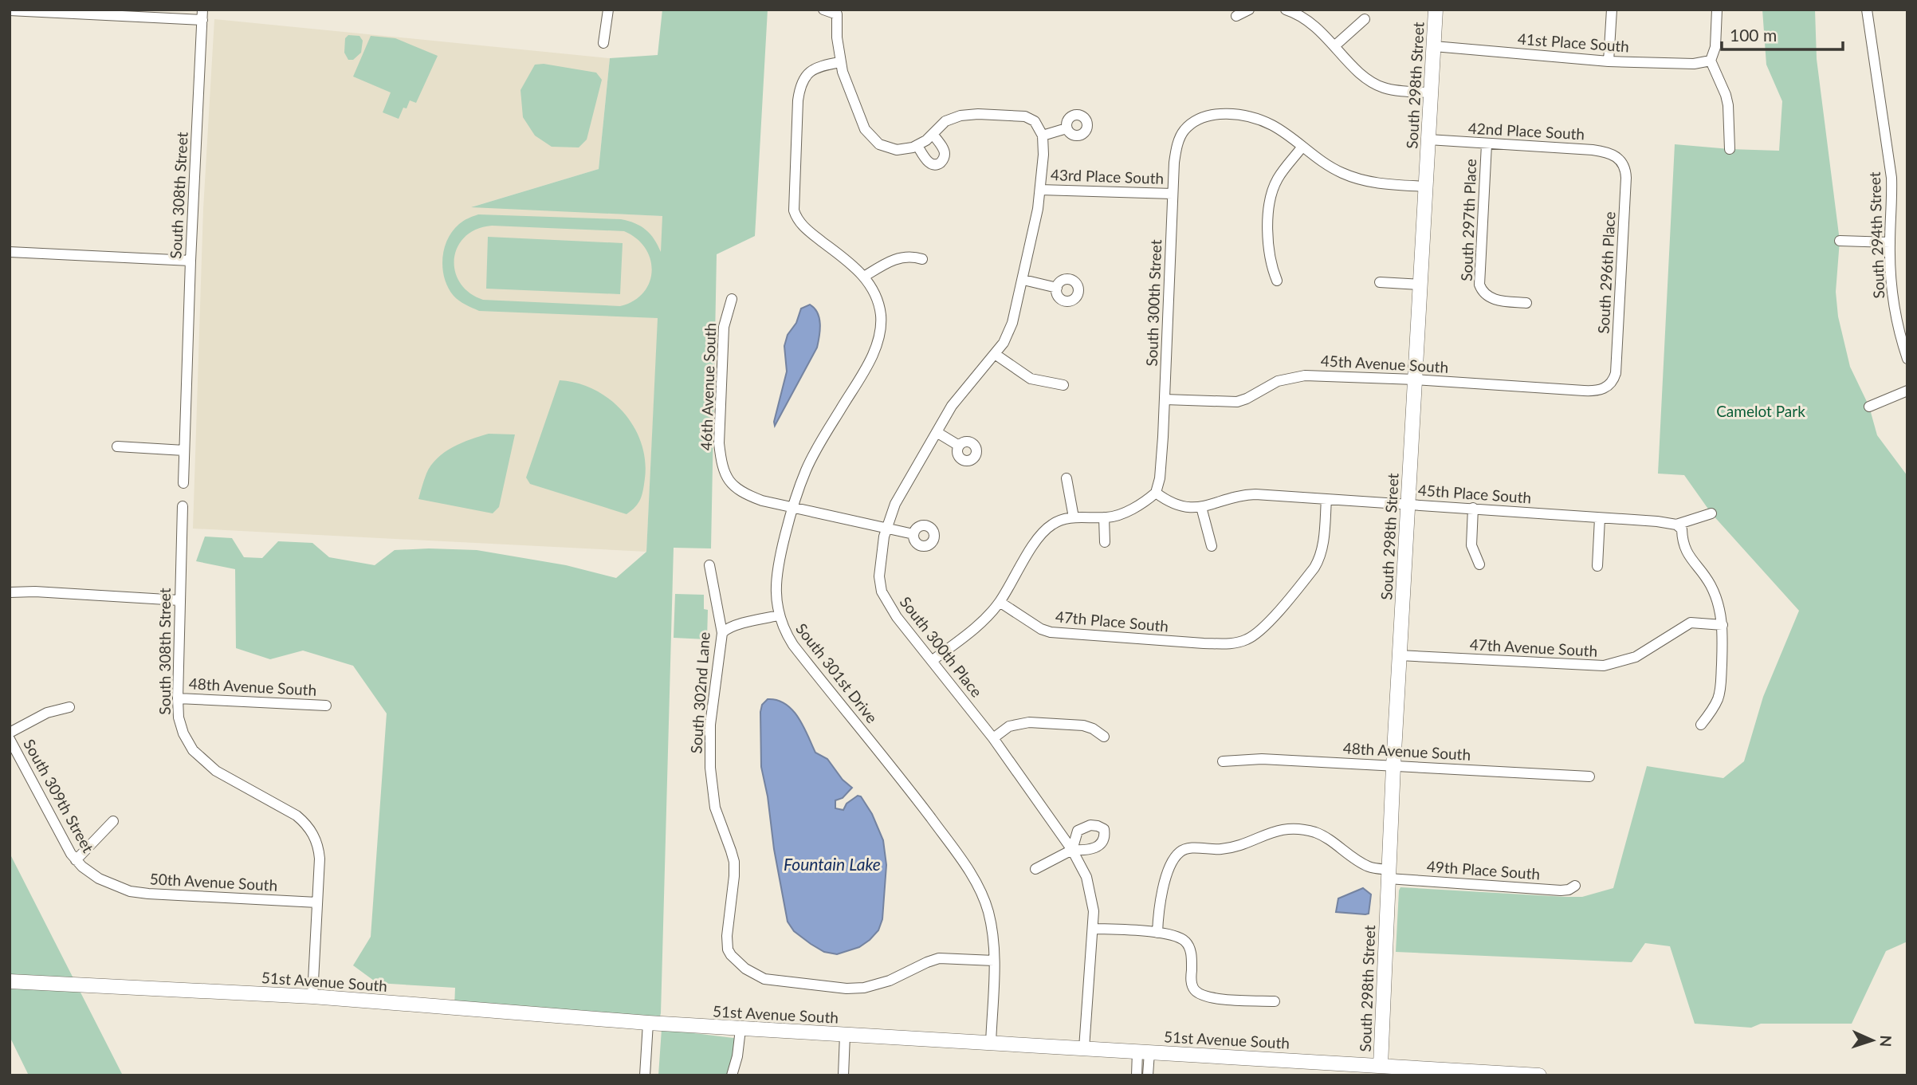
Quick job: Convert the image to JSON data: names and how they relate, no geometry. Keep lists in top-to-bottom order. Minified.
{"streets":{"main road":["South 298th Street","51st Avenue South"],"street":["41st Place South","42nd Place South","43rd Place South","South 308th Street","South 297th Place","South 294th Street","South 296th Place","South 300th Street","45th Avenue South","46th Avenue South","45th Place South","47th Place South","South 300th Place","47th Avenue South","South 301st Drive","48th Avenue South","South 302nd Lane","South 309th Street","49th Place South","50th Avenue South"]},"crossings":[["41st Place South","South 298th Street"],["South 298th Street","42nd Place South"],["South 298th Street","45th Avenue South"],["South 298th Street","45th Place South"],["South 298th Street","47th Avenue South"],["South 298th Street","48th Avenue South"],["South 298th Street","49th Place South"],["South 298th Street","51st Avenue South"],["42nd Place South","South 297th Place"],["42nd Place South","South 296th Place"],["43rd Place South","South 300th Street"],["43rd Place South","South 300th Place"],["South 308th Street","48th Avenue South"],["South 308th Street","50th Avenue South"],["South 308th Street","51st Avenue South"],["South 296th Place","45th Avenue South"],["South 300th Street","45th Avenue South"],["South 300th Street","45th Place South"],["46th Avenue South","South 300th Place"],["46th Avenue South","South 301st Drive"],["45th Place South","47th Place South"],["South 300th Place","51st Avenue South"],["South 301st Drive","South 302nd Lane"],["South 301st Drive","51st Avenue South"],["South 309th Street","50th Avenue South"]],"water":["Fountain Lake"],"parks":["Camelot Park"],"scale_bar":"100 m","north":"right"}
